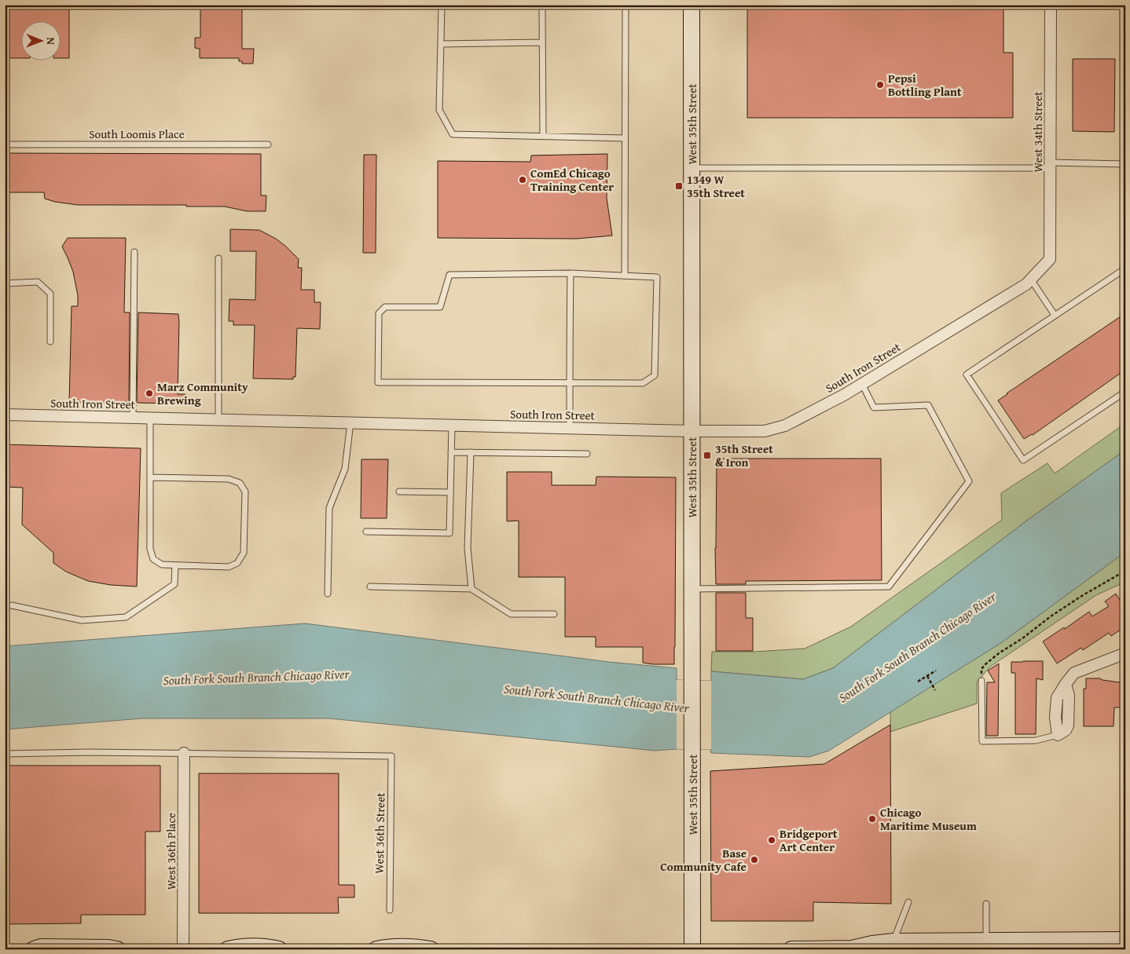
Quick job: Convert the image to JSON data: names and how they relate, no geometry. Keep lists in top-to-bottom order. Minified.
{"streets":{"main road":["West 35th Street"],"street":["West 34th Street","South Iron Street","West 36th Place"],"lane":["South Loomis Place","West 36th Street"]},"crossings":[["West 35th Street","South Iron Street"],["West 34th Street","South Iron Street"],["West 36th Street","West 36th Place"]],"water":["South Fork South Branch Chicago River"],"places":{"other":["Pepsi Bottling Plant","ComEd Chicago Training Center","Marz Community Brewing","Chicago Maritime Museum","Bridgeport Art Center","Base Community Cafe"],"transit":["1349 W 35th Street","35th Street & Iron"]},"north":"right"}
